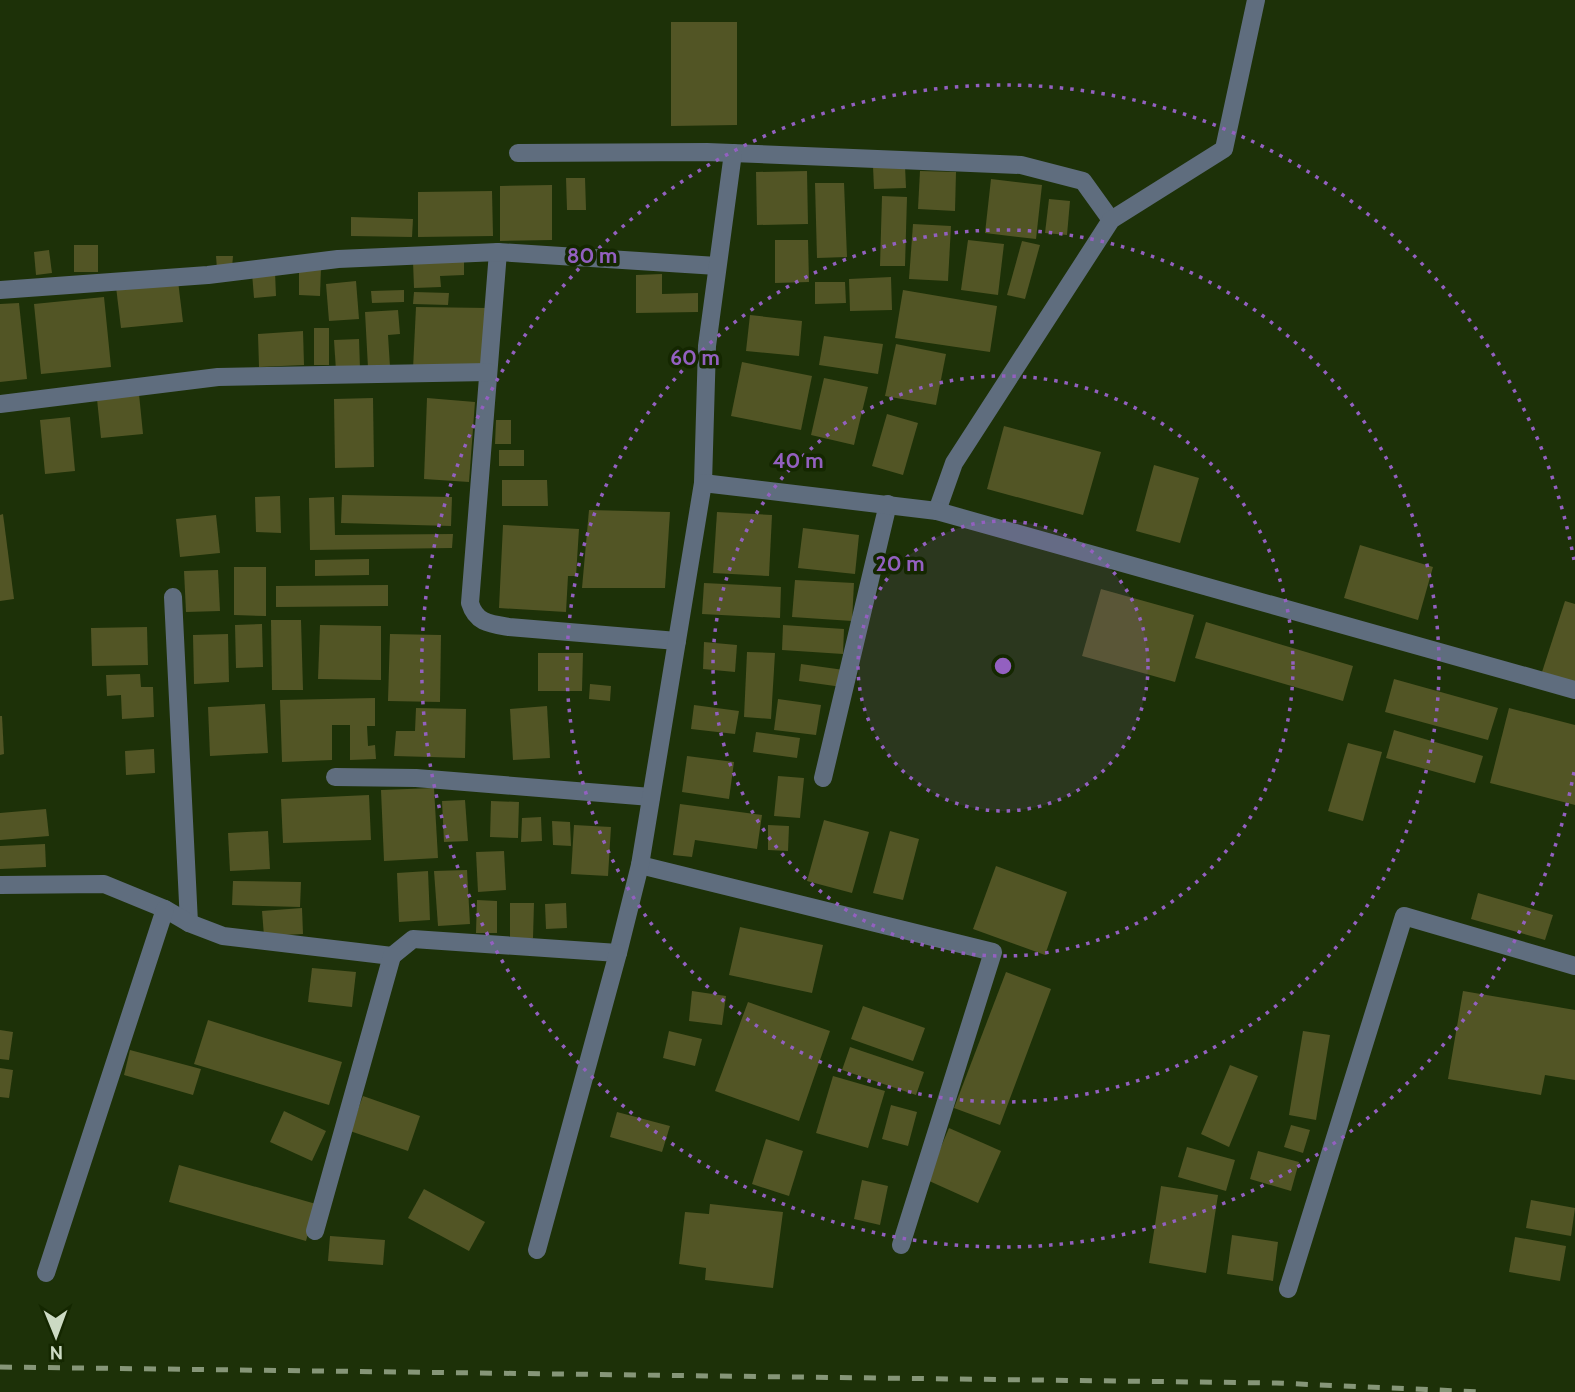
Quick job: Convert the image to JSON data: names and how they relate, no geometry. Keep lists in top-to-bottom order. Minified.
{"north":"bottom","rings":["80 m","60 m","40 m","20 m"]}
